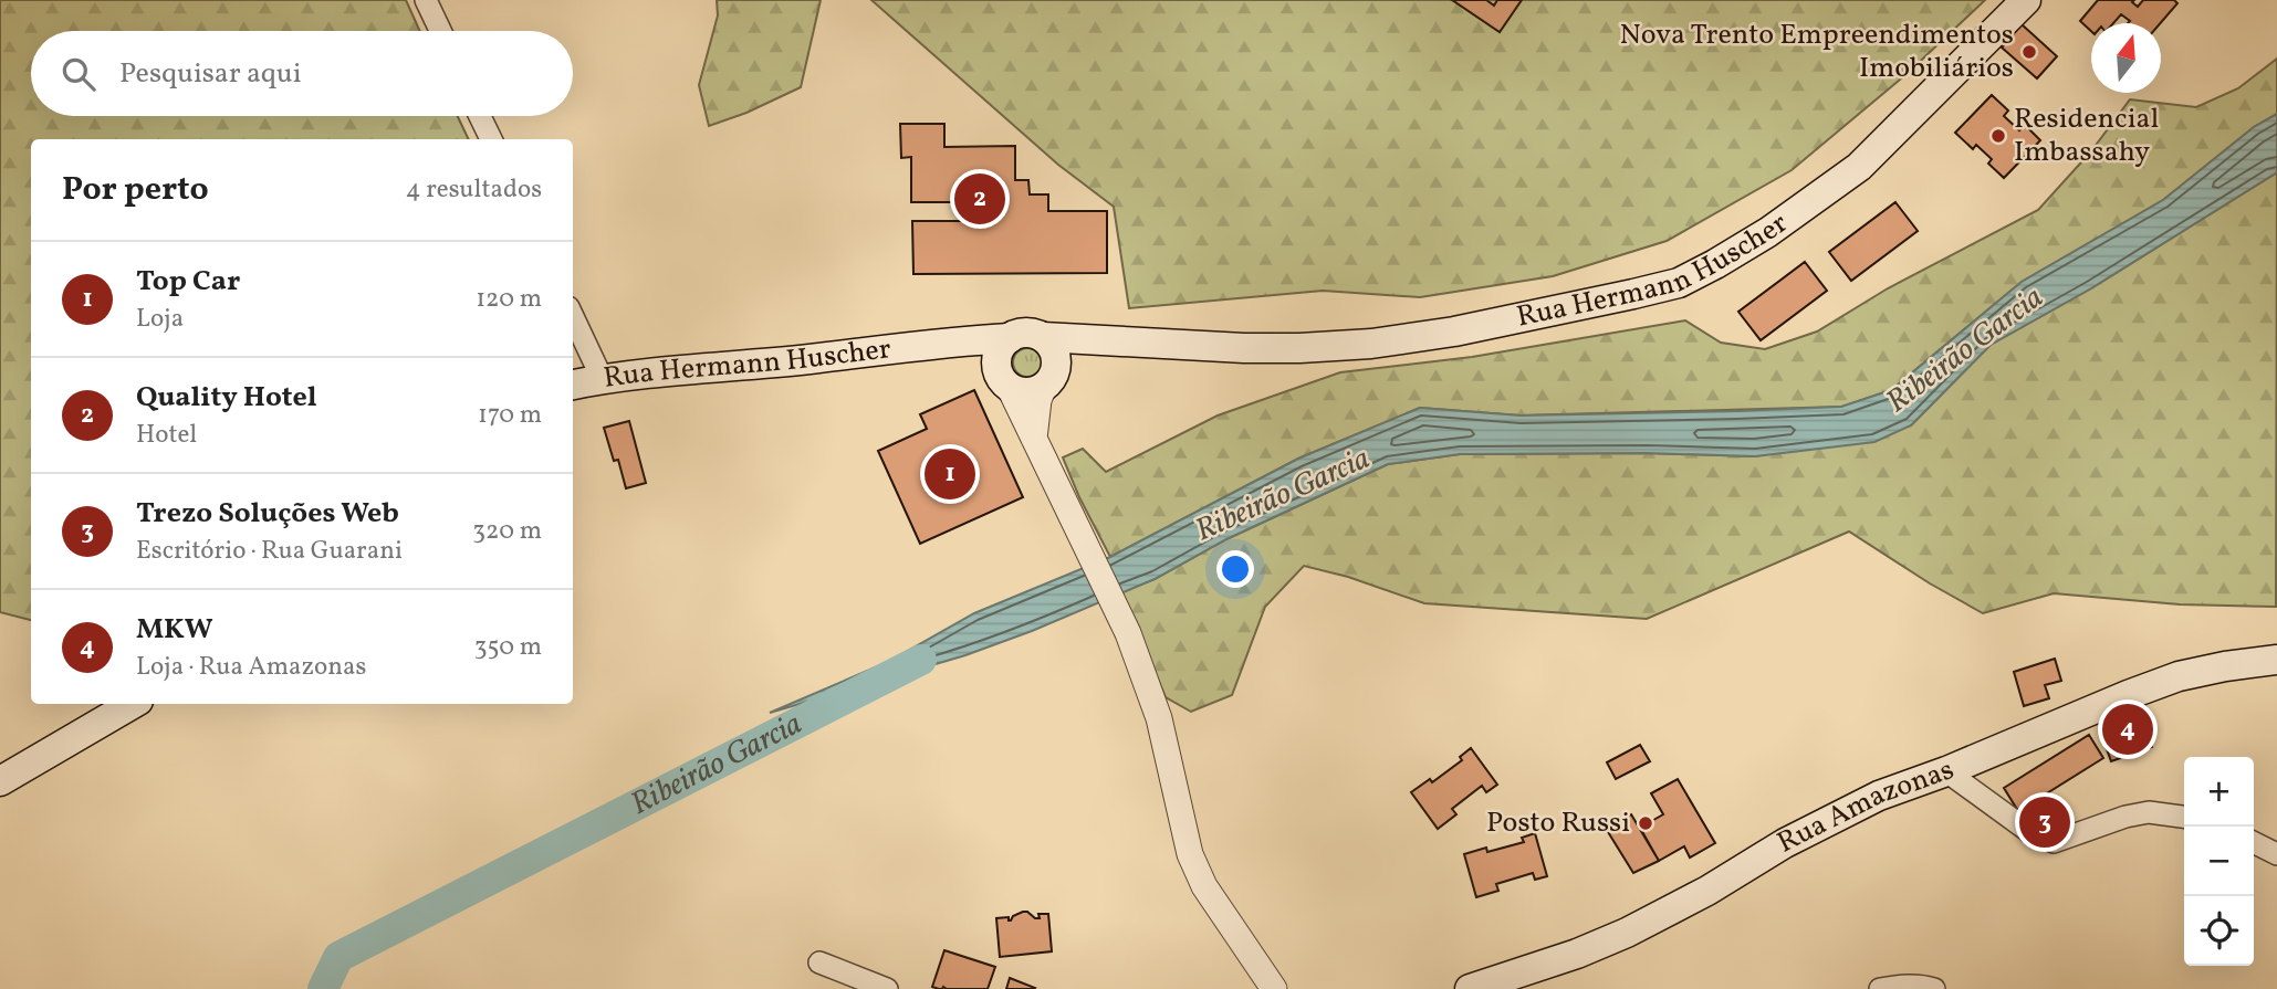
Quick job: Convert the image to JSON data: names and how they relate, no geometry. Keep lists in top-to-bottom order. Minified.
{"streets":{"main road":["Rua Hermann Huscher","Rua Amazonas"]},"water":["Ribeirão Garcia"],"places":["Nova Trento Empreendimentos Imobiliários","Residencial Imbassahy","Posto Russi"],"north":"top","page":{"search":"Pesquisar aqui","heading":["Por perto","4 resultados"],"pins":["2","1","4","3"],"list":[{"mark":"1","name":"Top Car","note":"Loja","value":"120 m"},{"mark":"2","name":"Quality Hotel","note":"Hotel","value":"170 m"},{"mark":"3","name":"Trezo Soluções Web","note":"Escritório · Rua Guarani","value":"320 m"},{"mark":"4","name":"MKW","note":"Loja · Rua Amazonas","value":"350 m"}],"map_buttons":["+","−"]}}
